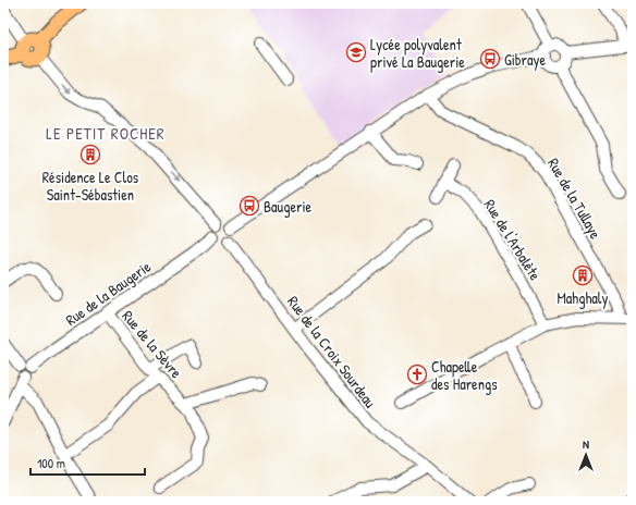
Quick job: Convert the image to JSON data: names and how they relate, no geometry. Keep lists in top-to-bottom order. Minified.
{"streets":{"street":["Rue de la Tullaye","Rue de l'Arbalète","Rue de la Baugerie","Rue de la Sèvre","Rue de la Croix Sourdeau"]},"crossings":[["Rue de la Baugerie","Rue de la Sèvre"],["Rue de la Baugerie","Rue de la Croix Sourdeau"]],"districts":["LE PETIT ROCHER"],"places":{"school or university":["Lycée polyvalent privé La Baugerie"],"bus stop":["Gibraye","Baugerie"],"building":["Résidence Le Clos Saint-Sébastien","Mahghaly"],"church":["Chapelle des Harengs"]},"scale_bar":"100 m","north":"top"}
